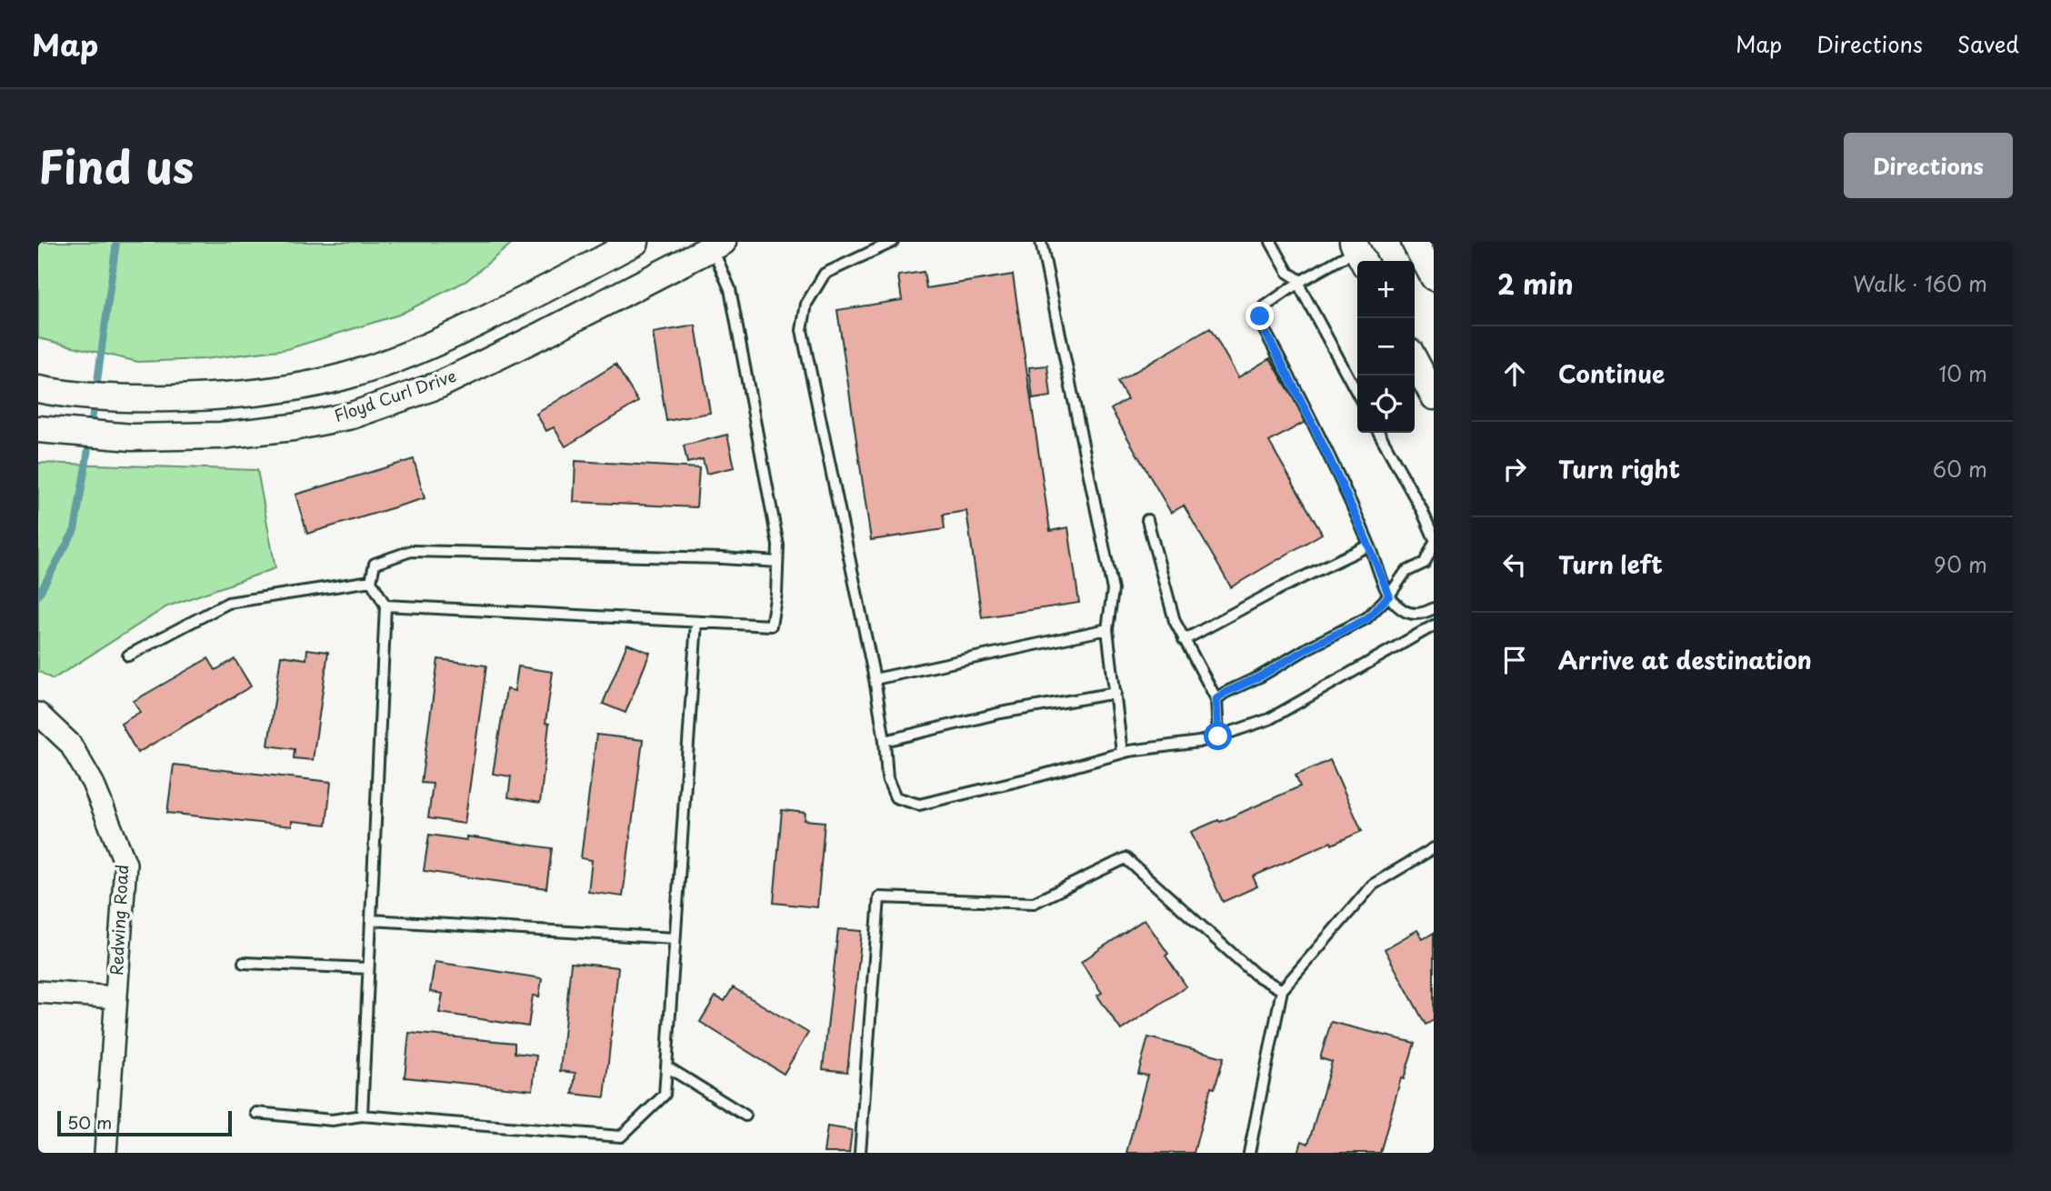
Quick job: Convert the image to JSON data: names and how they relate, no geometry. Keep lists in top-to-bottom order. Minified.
{"streets":{"street":["Floyd Curl Drive","Redwing Road"]},"scale_bar":"50 m","page":{"header":"Map","nav":["Map","Directions","Saved"],"title":"Find us","buttons":"Directions","heading":["2 min","Walk · 160 m"],"map_buttons":["+","−"],"list":[["Continue","10 m"],["Turn right","60 m"],["Turn left","90 m"],"Arrive at destination"],"scale":"50 m"}}
